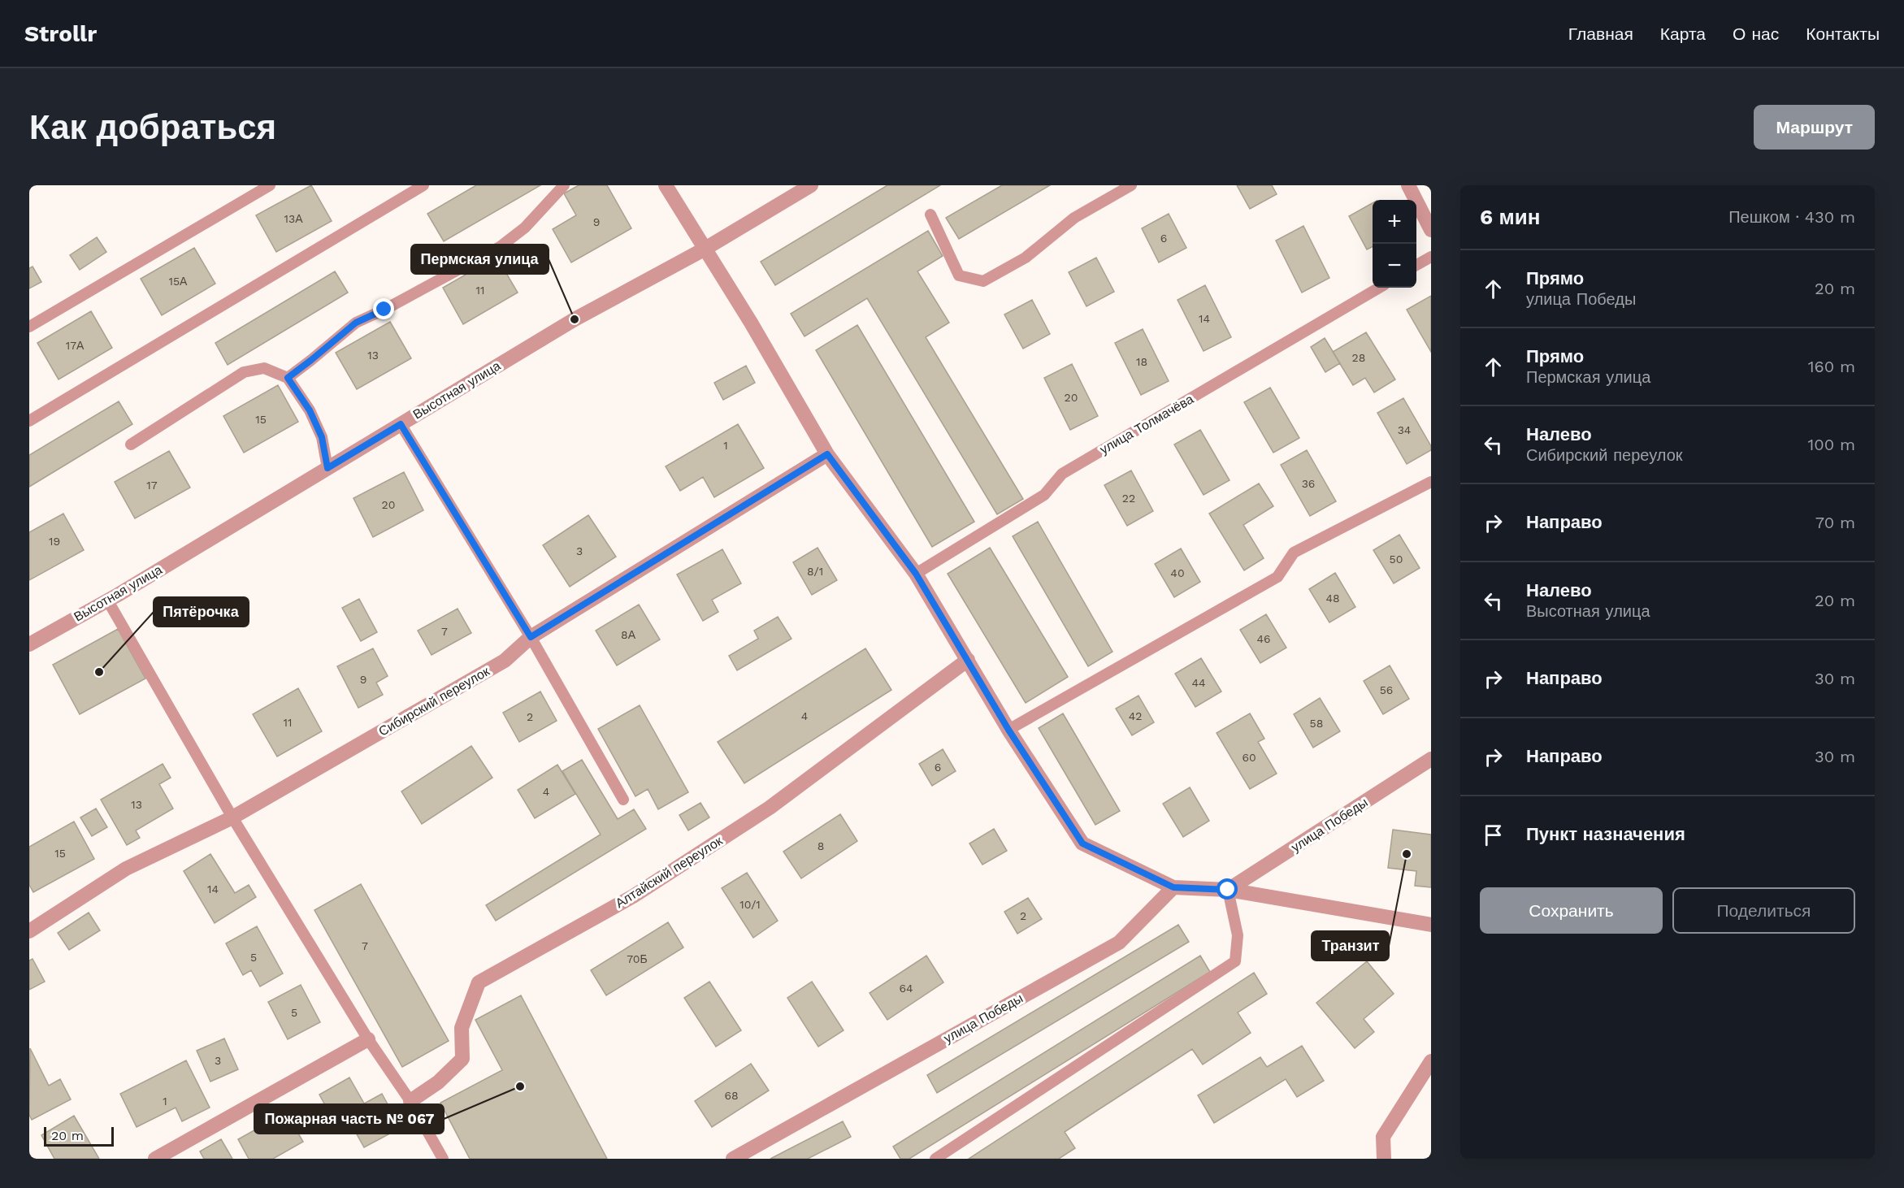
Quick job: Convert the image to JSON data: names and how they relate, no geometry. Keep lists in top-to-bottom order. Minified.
{"streets":{"street":["Высотная улица","Сибирский переулок","улица Победы","Алтайский переулок"],"lane":["улица Толмачёва"]},"places":["Пермская улица","Пятёрочка","Транзит","Пожарная часть № 067"],"house_numbers":["13А","9","6","15А","11","14","17А","13","28","18","20","15","34","1","36","17","22","20","19","3","50","8/1","40","48","7","8А","46","9","44","56","4","42","2","11","58","60","6","4","13","8","15","14","10/1","2","7","5","70Б","64","5","3","68","1"],"scale_bar":"20 m","page":{"header":"Strollr","nav":["Главная","Карта","О нас","Контакты"],"buttons":["Маршрут",["Сохранить","Поделиться"]],"title":"Как добраться","heading":["6 мин","Пешком · 430 m"],"map_buttons":["+","−"],"list":[["Прямо","улица Победы","20 m"],["Прямо","Пермская улица","160 m"],["Налево","Сибирский переулок","100 m"],["Направо","70 m"],["Налево","Высотная улица","20 m"],["Направо","30 m"],["Направо","30 m"],"Пункт назначения"],"scale":"20 m"}}
